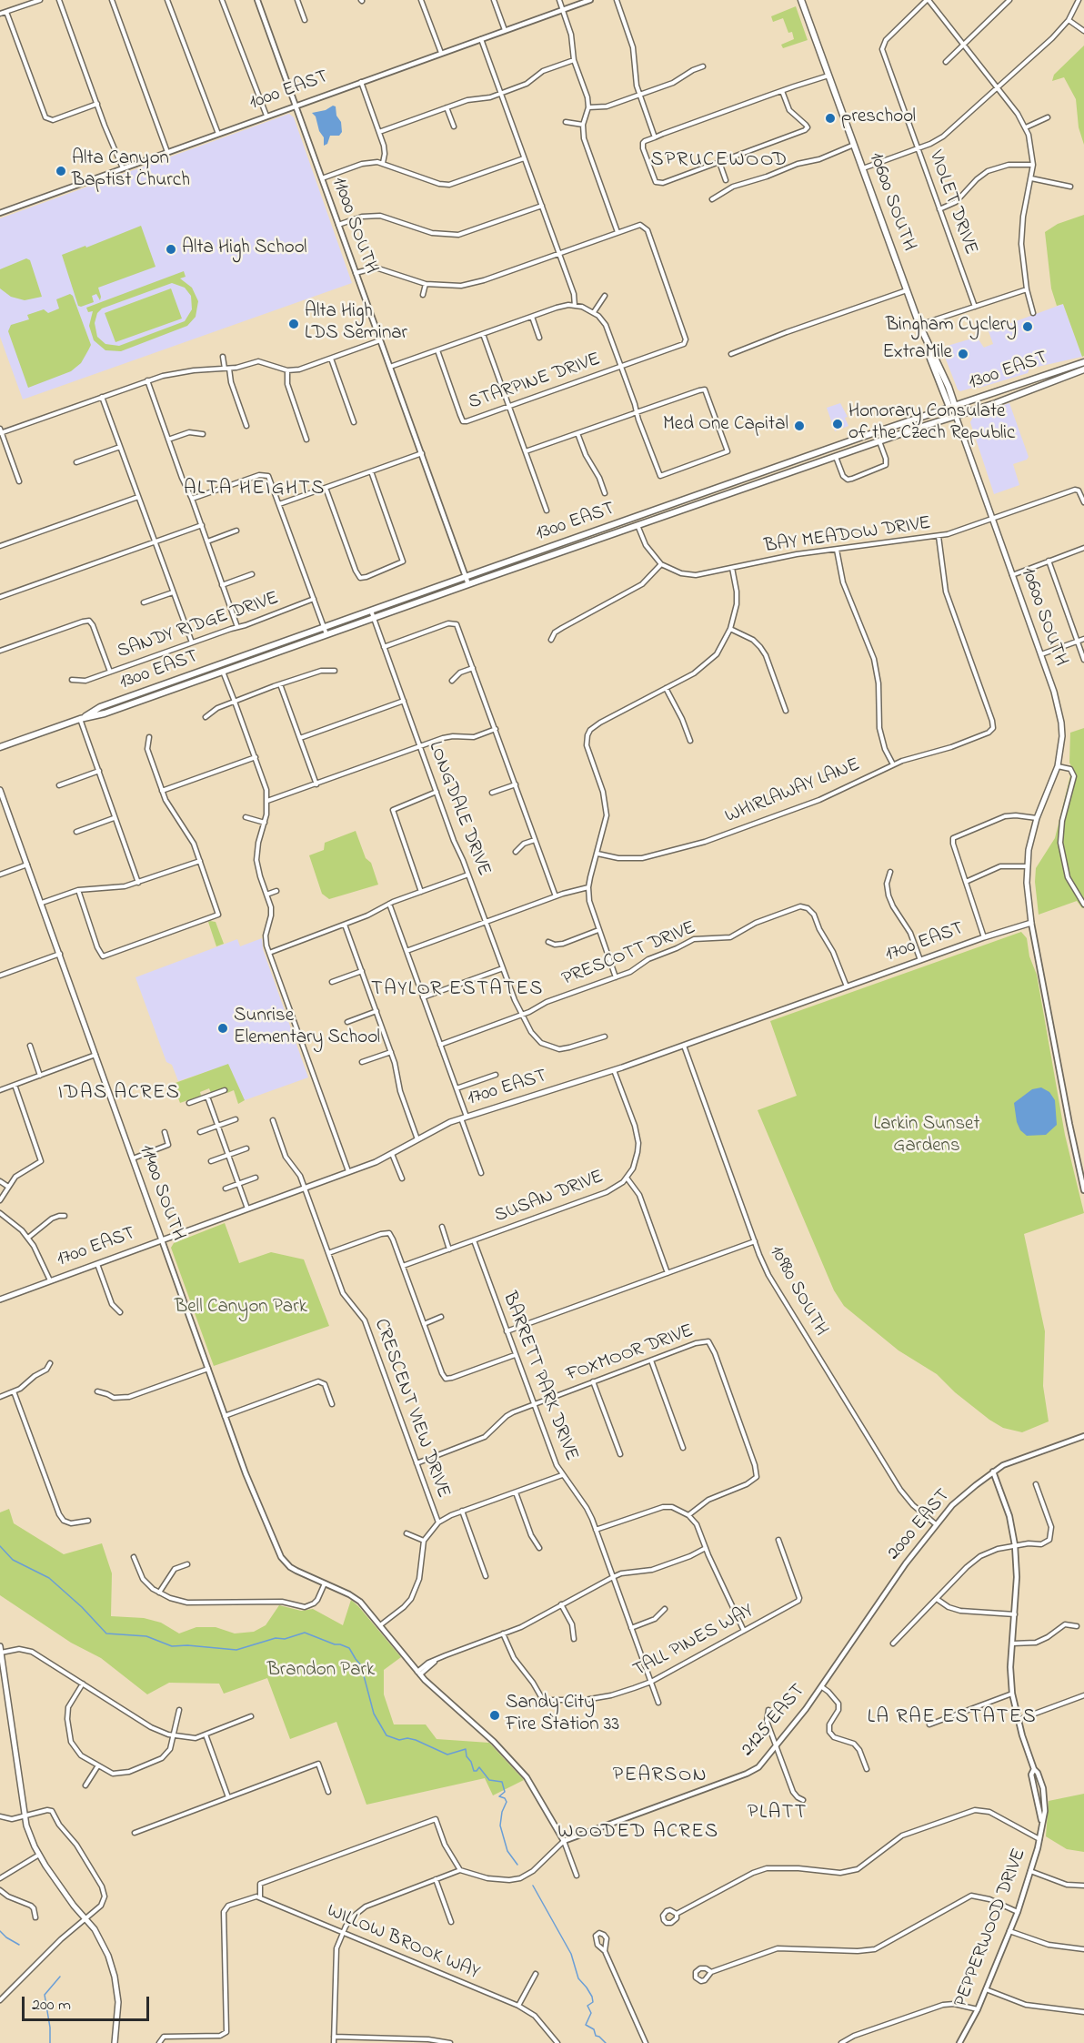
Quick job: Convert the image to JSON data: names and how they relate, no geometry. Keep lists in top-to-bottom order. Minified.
{"streets":{"main road":["10600 SOUTH","1300 EAST","1700 EAST","11400 SOUTH"],"street":["1000 EAST","VIOLET DRIVE","11000 SOUTH","STARPINE DRIVE","BAY MEADOW DRIVE","SANDY RIDGE DRIVE","WHIRLAWAY LANE","LONGDALE DRIVE","PRESCOTT DRIVE","SUSAN DRIVE","10980 SOUTH","FOXMOOR DRIVE","BARRETT PARK DRIVE","CRESCENT VIEW DRIVE","2000 EAST","TALL PINES WAY","2125 EAST","PEPPERWOOD DRIVE","WILLOW BROOK WAY"]},"crossings":[["1000 EAST","11000 SOUTH"],["10600 SOUTH","1300 EAST"],["10600 SOUTH","BAY MEADOW DRIVE"],["10600 SOUTH","1700 EAST"],["11000 SOUTH","1300 EAST"],["1300 EAST","BAY MEADOW DRIVE"],["1300 EAST","LONGDALE DRIVE"],["BAY MEADOW DRIVE","WHIRLAWAY LANE"],["LONGDALE DRIVE","PRESCOTT DRIVE"],["1700 EAST","PRESCOTT DRIVE"],["1700 EAST","11400 SOUTH"],["1700 EAST","SUSAN DRIVE"],["1700 EAST","10980 SOUTH"],["1700 EAST","CRESCENT VIEW DRIVE"],["11400 SOUTH","2125 EAST"],["SUSAN DRIVE","BARRETT PARK DRIVE"],["10980 SOUTH","2000 EAST"],["FOXMOOR DRIVE","BARRETT PARK DRIVE"],["FOXMOOR DRIVE","CRESCENT VIEW DRIVE"],["BARRETT PARK DRIVE","TALL PINES WAY"],["2000 EAST","2125 EAST"],["2000 EAST","PEPPERWOOD DRIVE"]],"districts":["SPRUCEWOOD","ALTA HEIGHTS","TAYLOR ESTATES","IDAS ACRES","LA RAE ESTATES","PEARSON","PLATT","WOODED ACRES"],"parks":["Larkin Sunset Gardens","Bell Canyon Park","Brandon Park"],"places":["preschool","Alta Canyon Baptist Church","Alta High School","Alta High LDS Seminar","Bingham Cyclery","ExtraMile","Honorary Consulate of the Czech Republic","Med One Capital","Sunrise Elementary School","Sandy City Fire Station 33"],"scale_bar":"200 m"}
